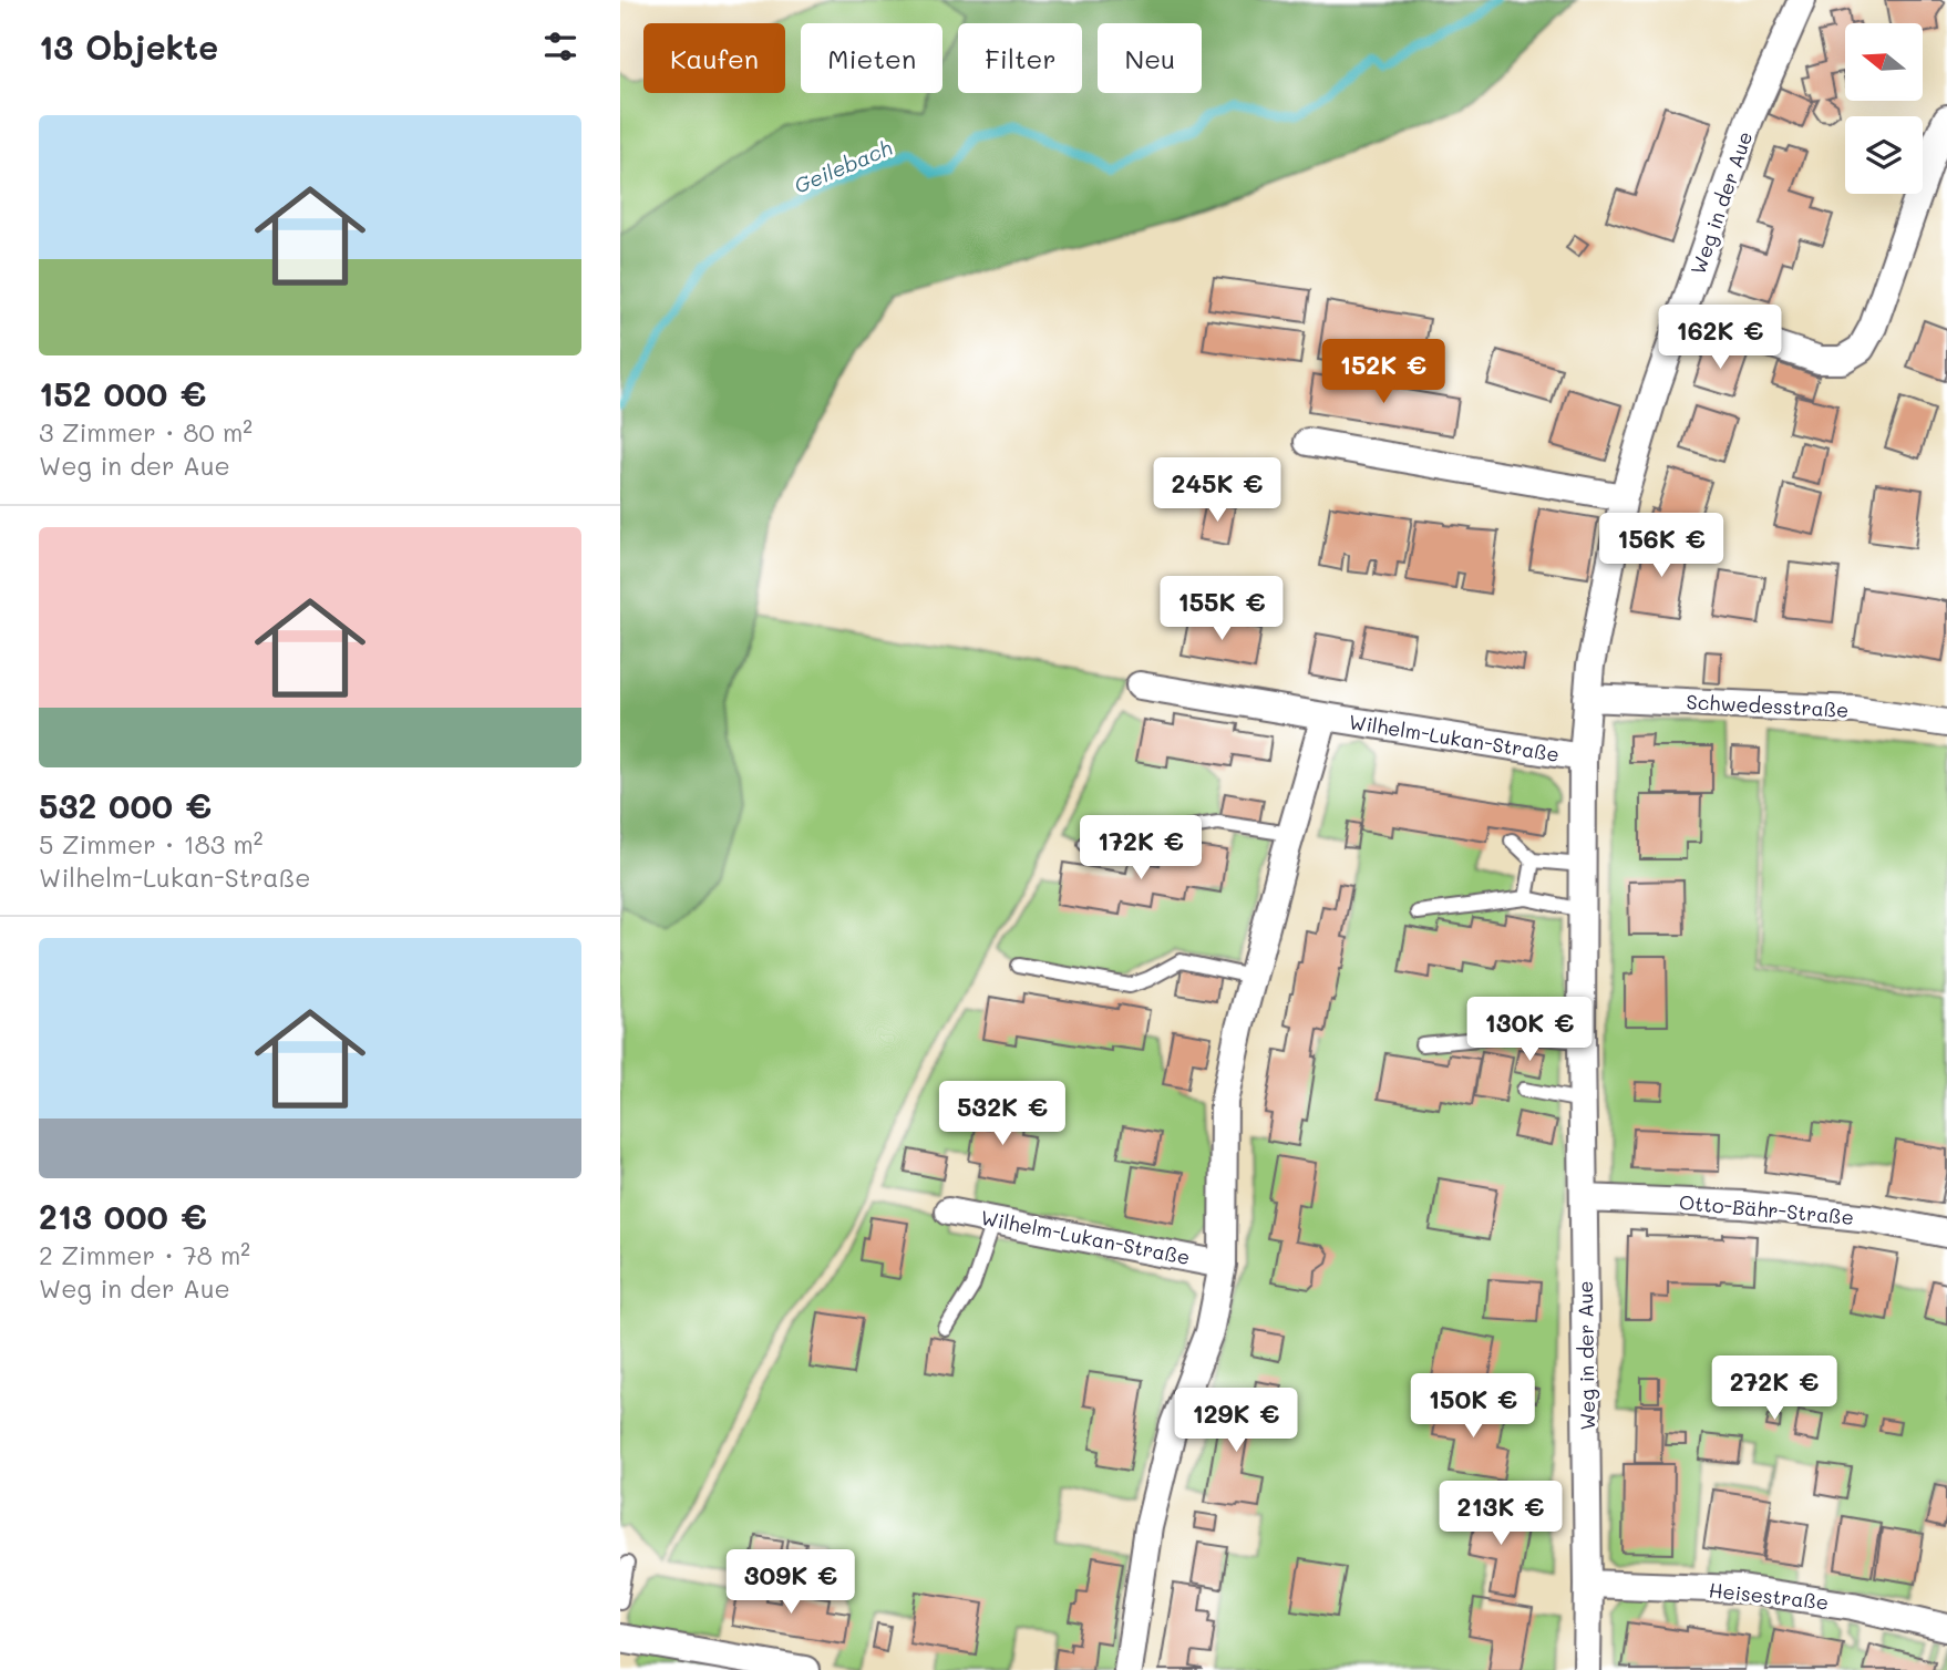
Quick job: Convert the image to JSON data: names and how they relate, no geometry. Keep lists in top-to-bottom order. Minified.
{"streets":{"street":["Weg in der Aue","Schwedesstraße","Wilhelm-Lukan-Straße","Otto-Bähr-Straße","Heisestraße"]},"crossings":[["Weg in der Aue","Schwedesstraße"],["Weg in der Aue","Wilhelm-Lukan-Straße"],["Weg in der Aue","Otto-Bähr-Straße"],["Weg in der Aue","Heisestraße"]],"water":["Geilebach"],"north":"left","page":{"heading":"13 Objekte","chip":["Kaufen","Mieten","Filter","Neu"],"list":[{"name":"152 000 €","note":"3 Zimmer · 80 m² · Weg in der Aue"},{"name":"532 000 €","note":"5 Zimmer · 183 m² · Wilhelm-Lukan-Straße"},{"name":"213 000 €","note":"2 Zimmer · 78 m² · Weg in der Aue"}],"price":["162K €","152K €","245K €","156K €","155K €","172K €","130K €","532K €","272K €","150K €","129K €","213K €","309K €"]}}
